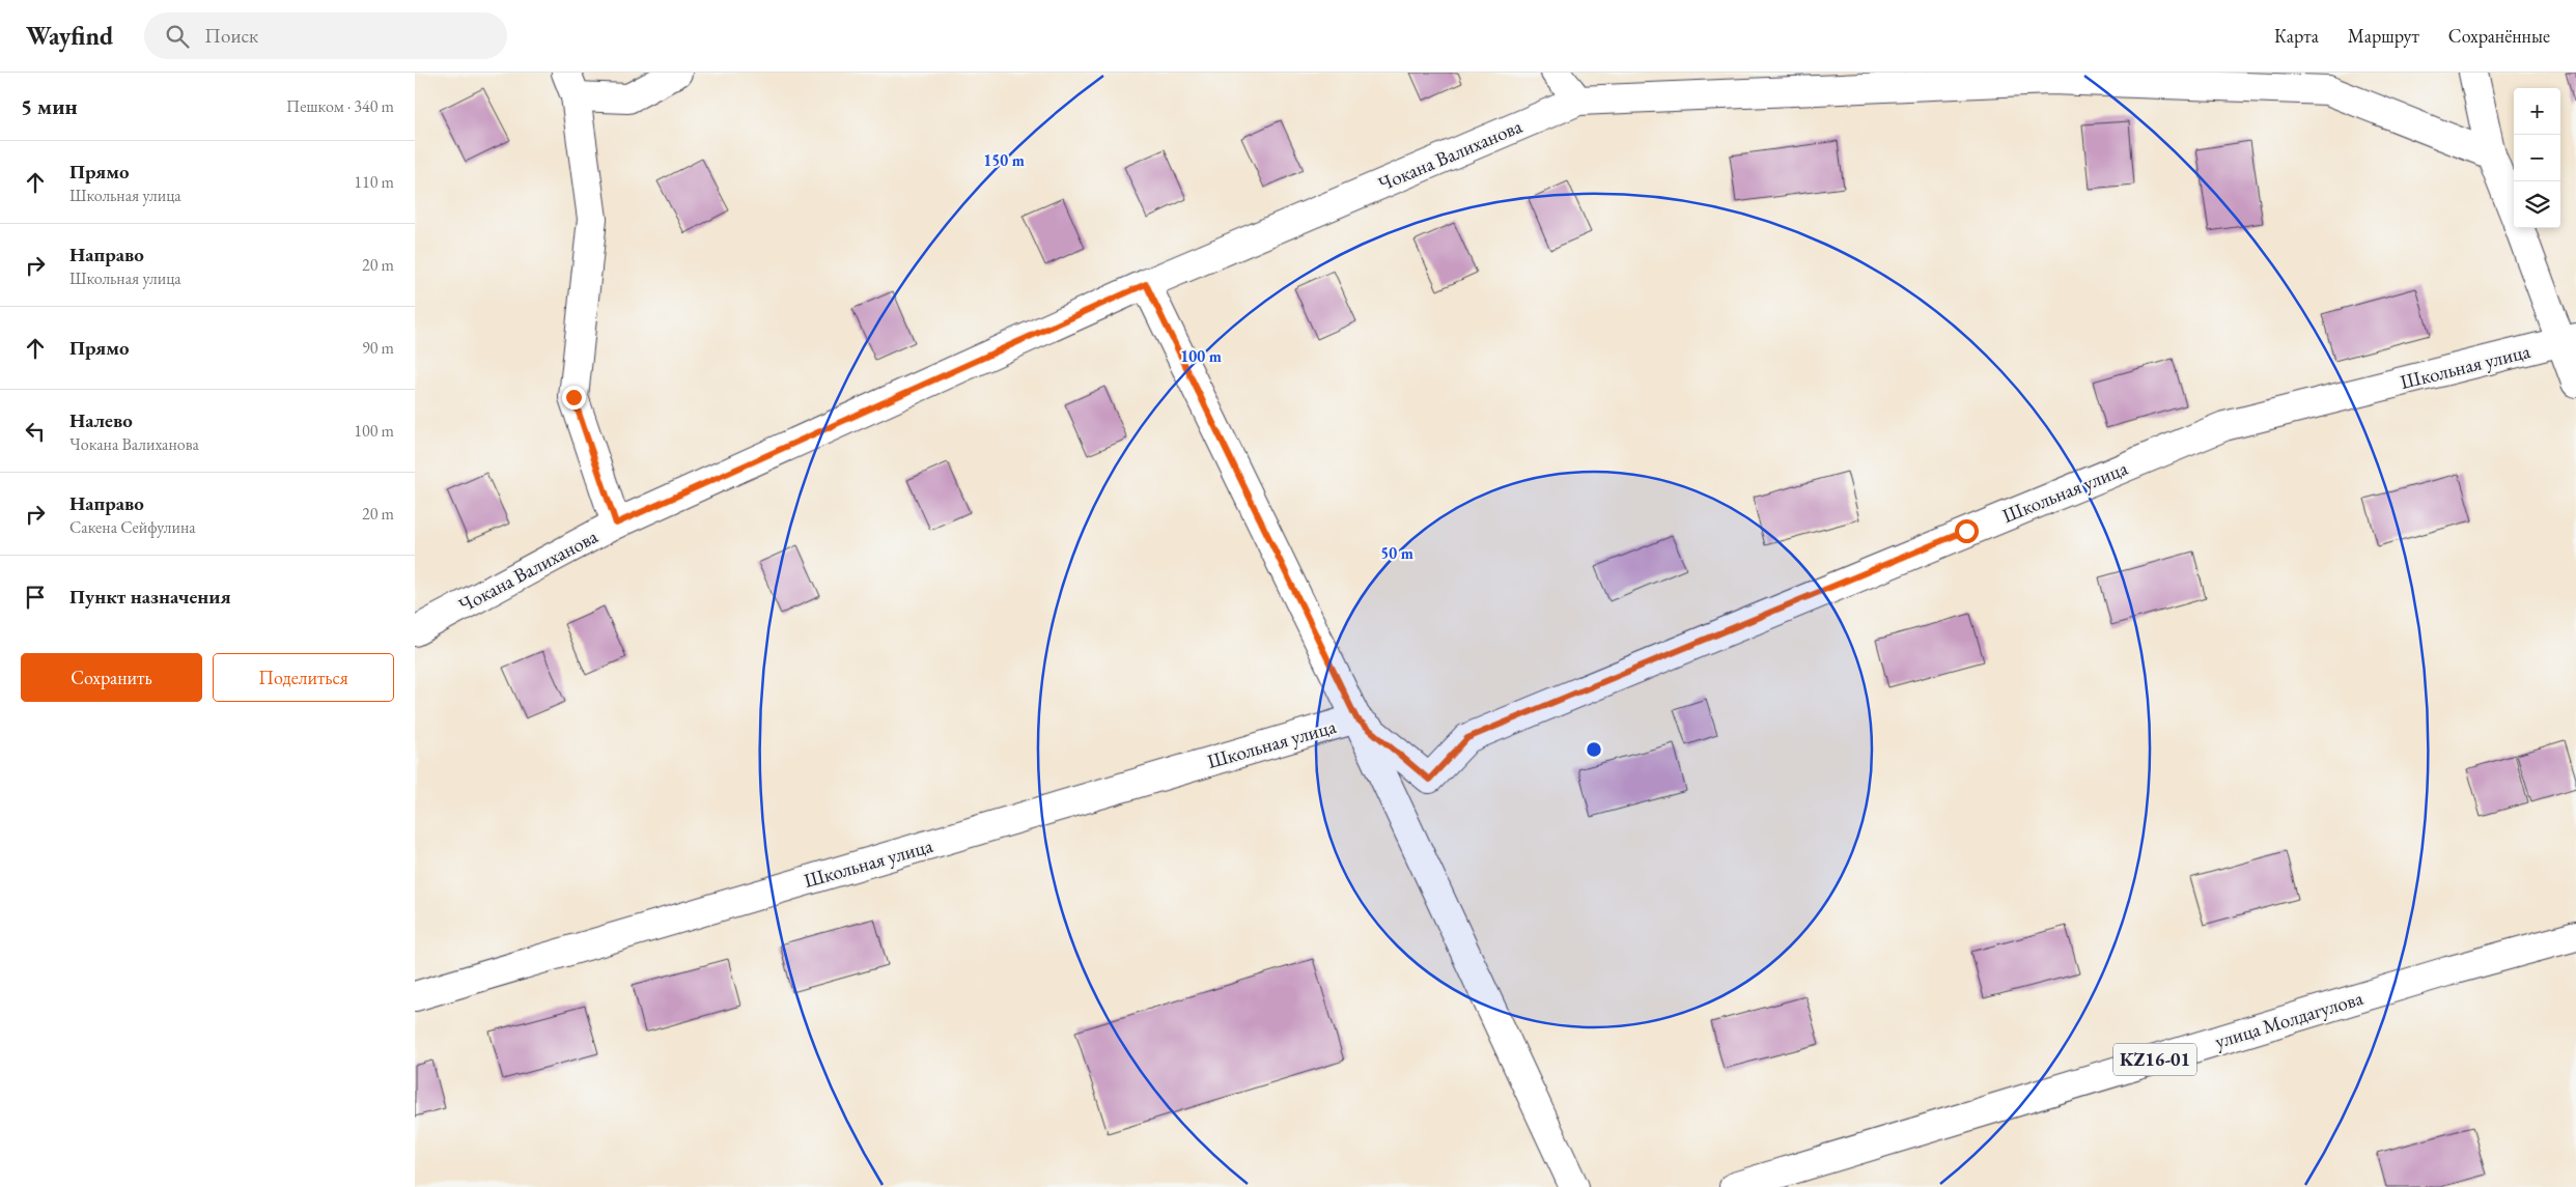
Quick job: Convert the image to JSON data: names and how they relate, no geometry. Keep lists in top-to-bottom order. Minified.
{"streets":{"street":["Чокана Валиханова","Школьная улица","улица Молдагулова","KZ16-01"]},"page":{"header":"Wayfind","search":"Поиск","nav":["Карта","Маршрут","Сохранённые"],"heading":["5 мин","Пешком · 340 m"],"map_buttons":["+","−"],"list":[["Прямо","Школьная улица","110 m"],["Направо","Школьная улица","20 m"],["Прямо","90 m"],["Налево","Чокана Валиханова","100 m"],["Направо","Сакена Сейфулина","20 m"],"Пункт назначения"],"buttons":["Сохранить","Поделиться"]},"rings":["150 m","100 m","50 m"]}
